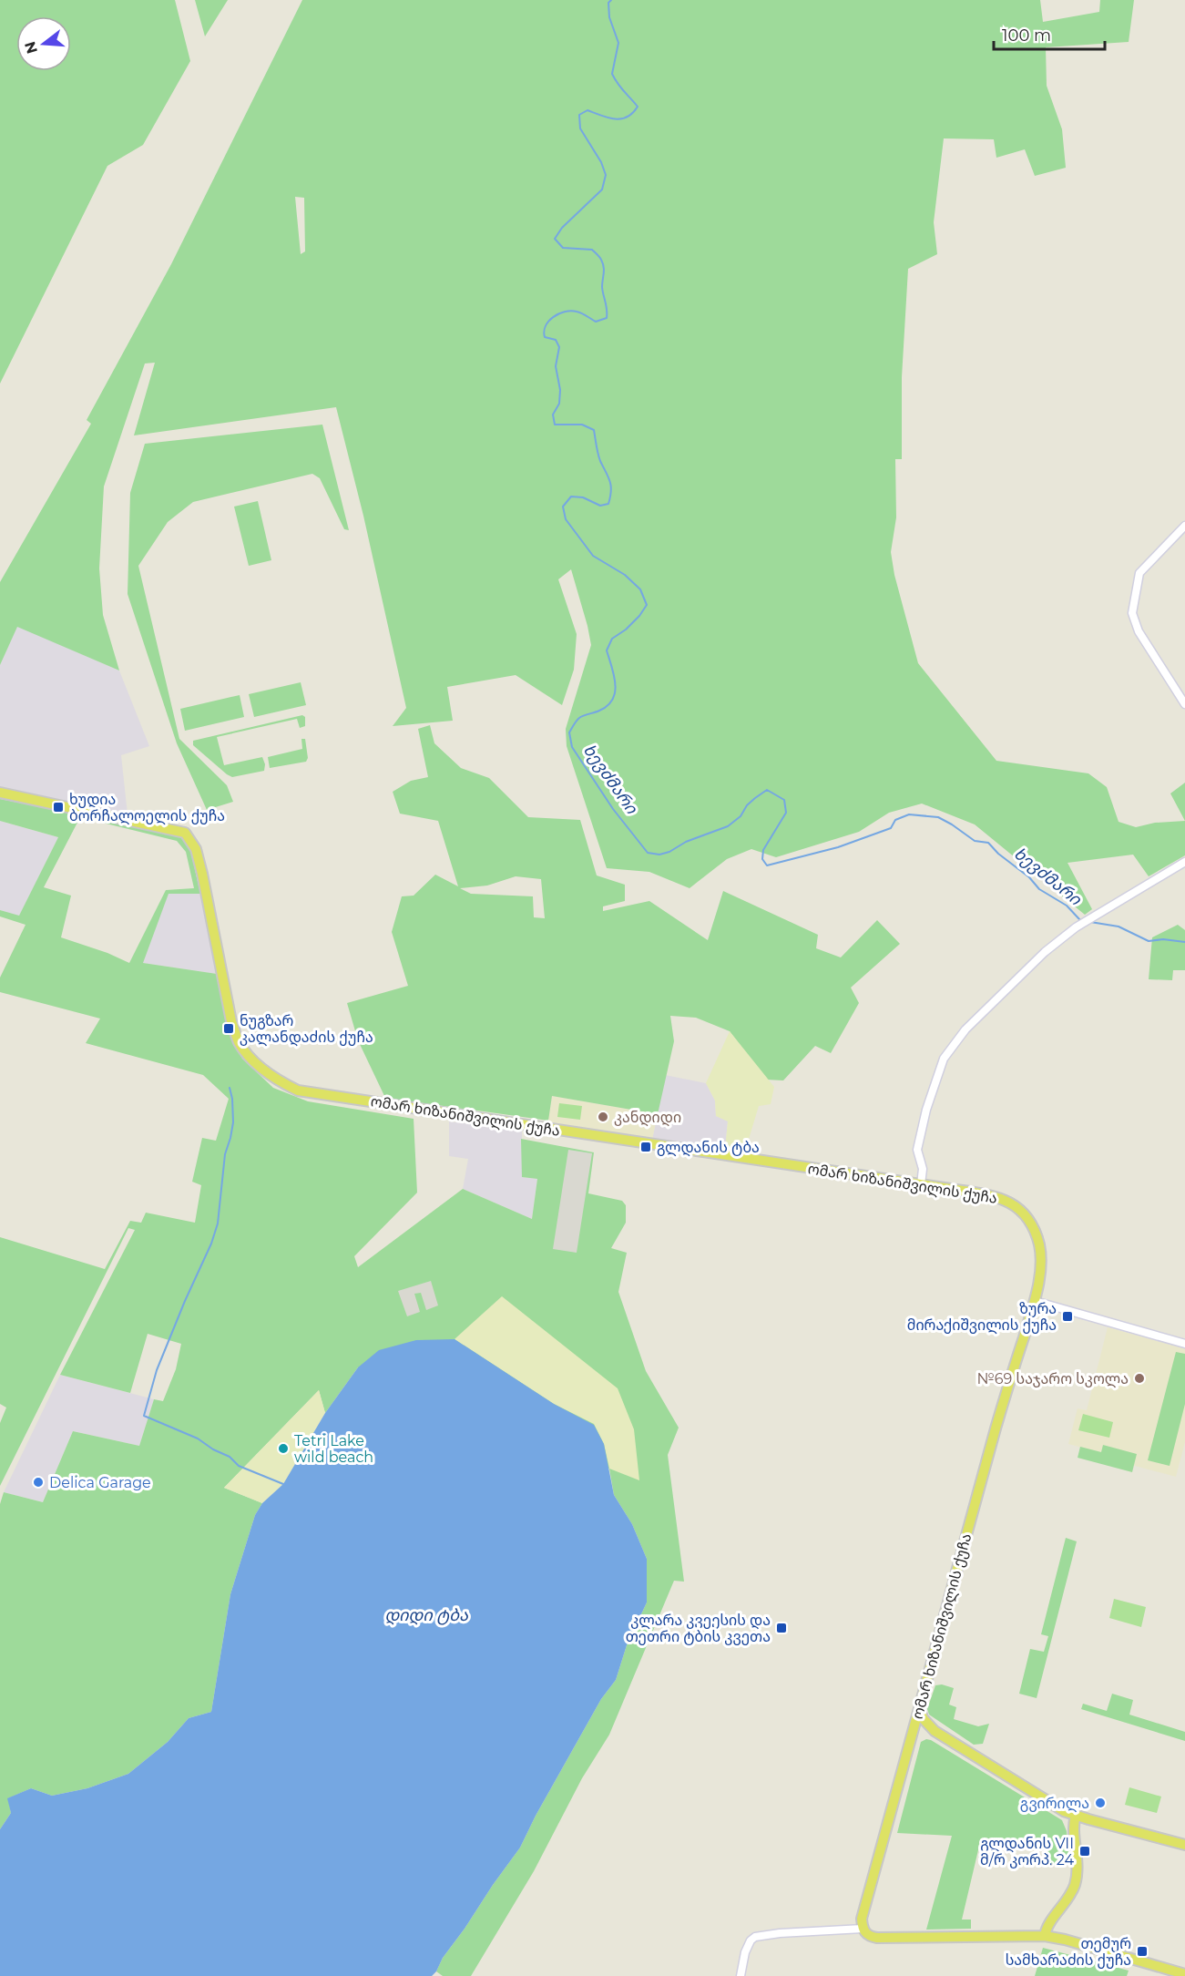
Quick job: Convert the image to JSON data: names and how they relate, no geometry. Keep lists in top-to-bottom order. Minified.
{"streets":{"main road":["ომარ ხიზანიშვილის ქუჩა"]},"water":["ხევძმარი","დიდი ტბა"],"places":{"transit":["ხუდია ბორჩალოელის ქუჩა","ნუგზარ კალანდაძის ქუჩა","გლდანის ტბა","ზურა მირაქიშვილის ქუჩა","კლარა კვეესის და თეთრი ტბის კვეთა","გლდანის VII მ/რ კორპ. 24","თემურ სამხარაძის ქუჩა"],"other":["კანდიდი","№69 საჯარო სკოლა","Tetri Lake wild beach","Delica Garage","გვირილა"]},"scale_bar":"100 m","north":"left"}
